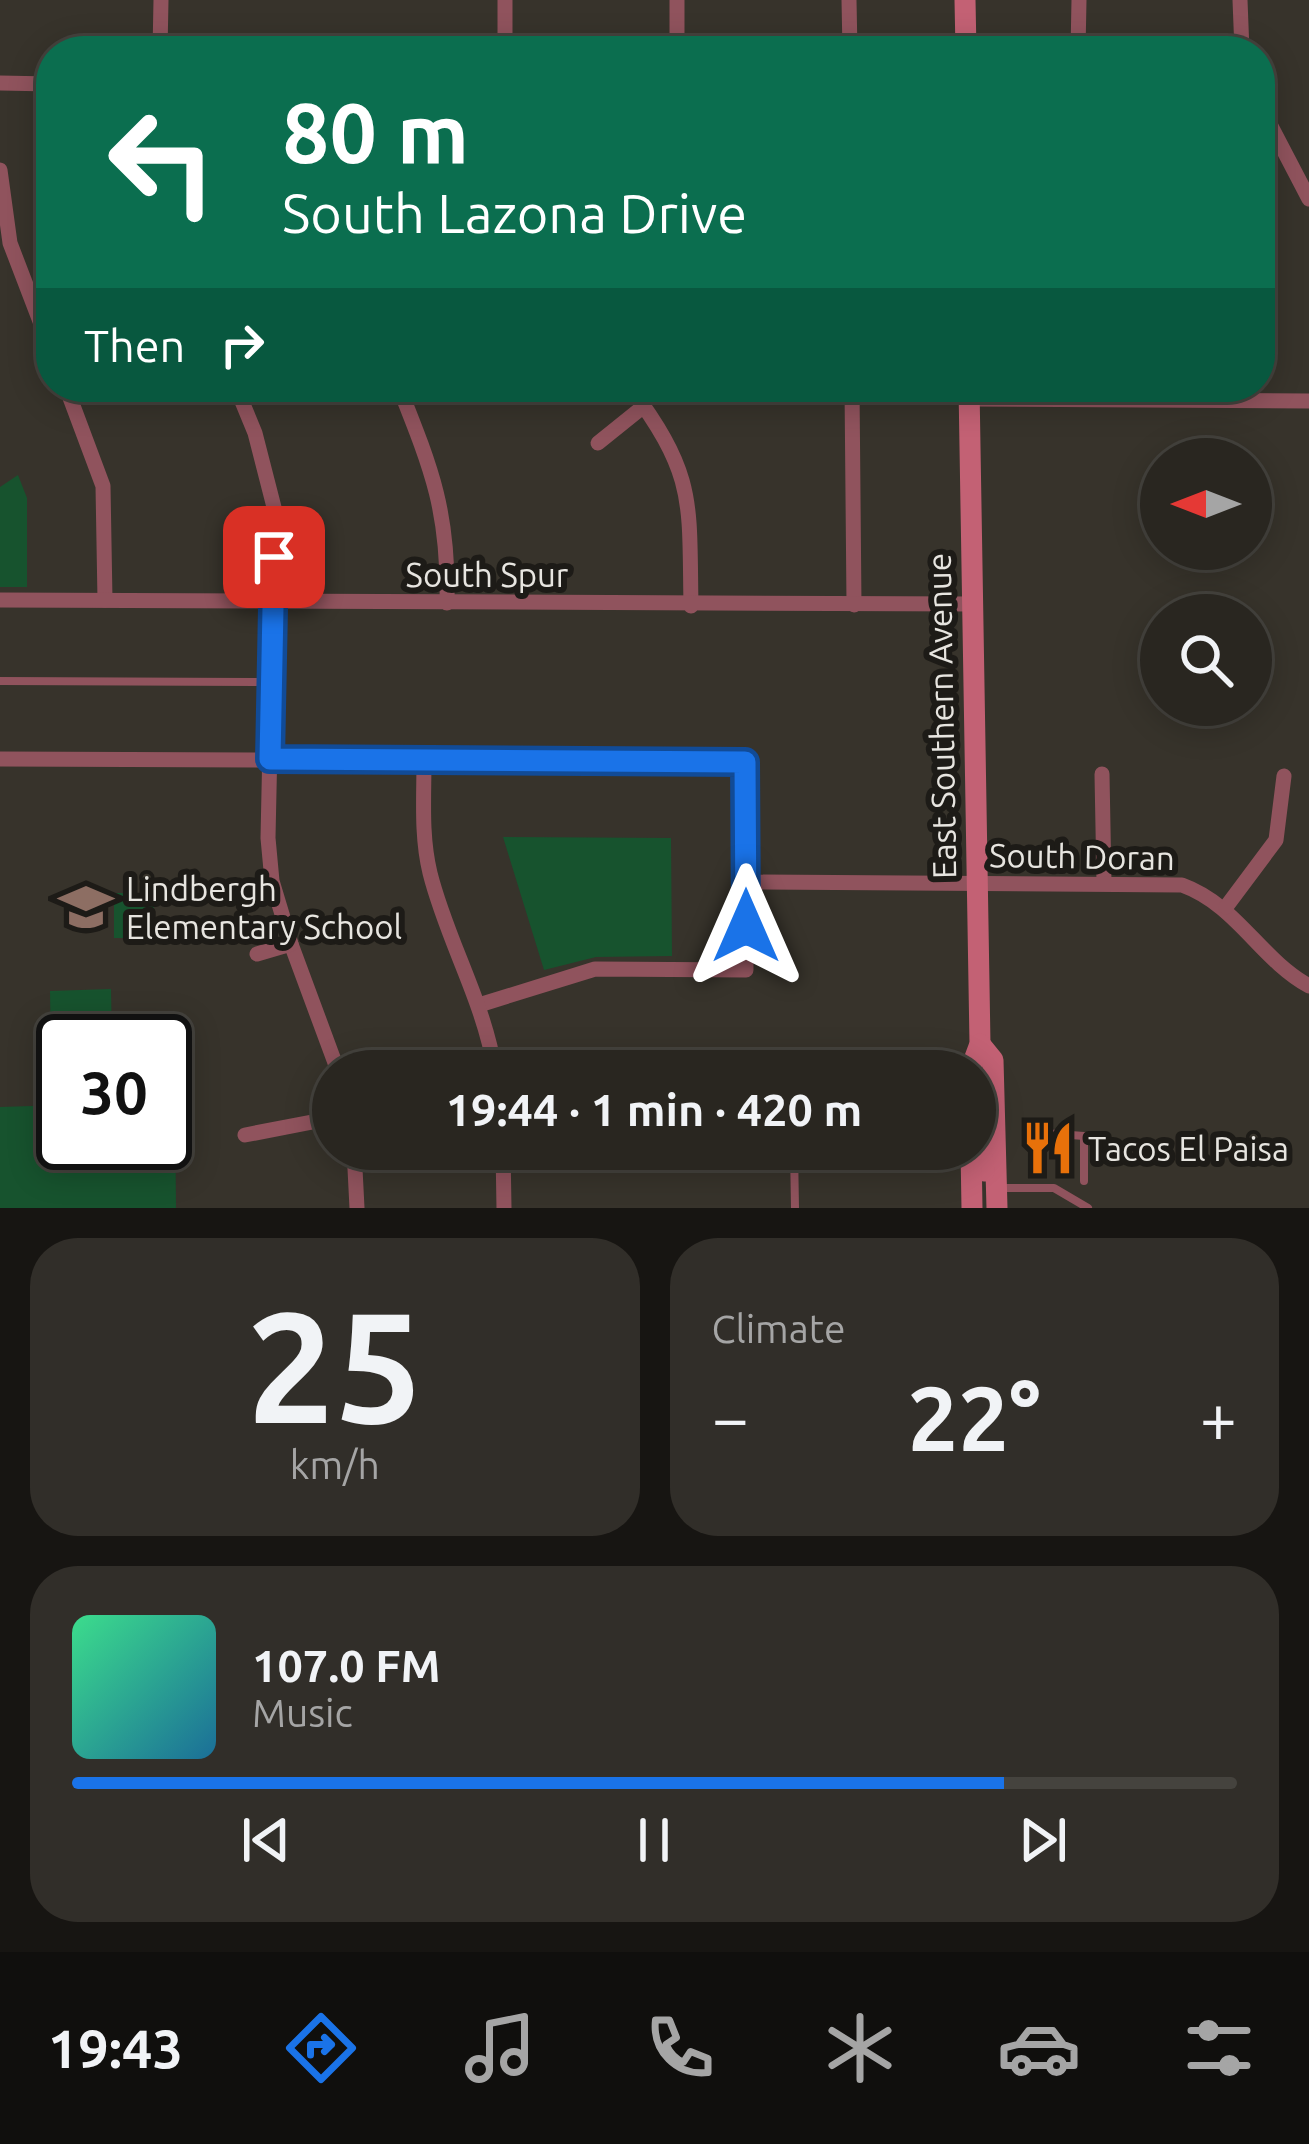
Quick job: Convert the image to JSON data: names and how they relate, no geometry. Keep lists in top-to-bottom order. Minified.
{"streets":{"main road":["East Southern Avenue"],"street":["South Spur","South Doran"]},"crossings":[["South Spur","East Southern Avenue"],["East Southern Avenue","South Doran"]],"places":{"school or university":["Lindbergh Elementary School"],"restaurant":["Tacos El Paisa"]},"north":"left","page":{"turn":["80 m","South Lazona Drive"],"then":"Then","limit":"30","trip":"19:44 · 1 min · 420 m","tile":[["25","km/h"],"Climate"],"heat":["−","22°","+"],"song":["107.0 FM","Music"],"tabs":"19:43"}}
